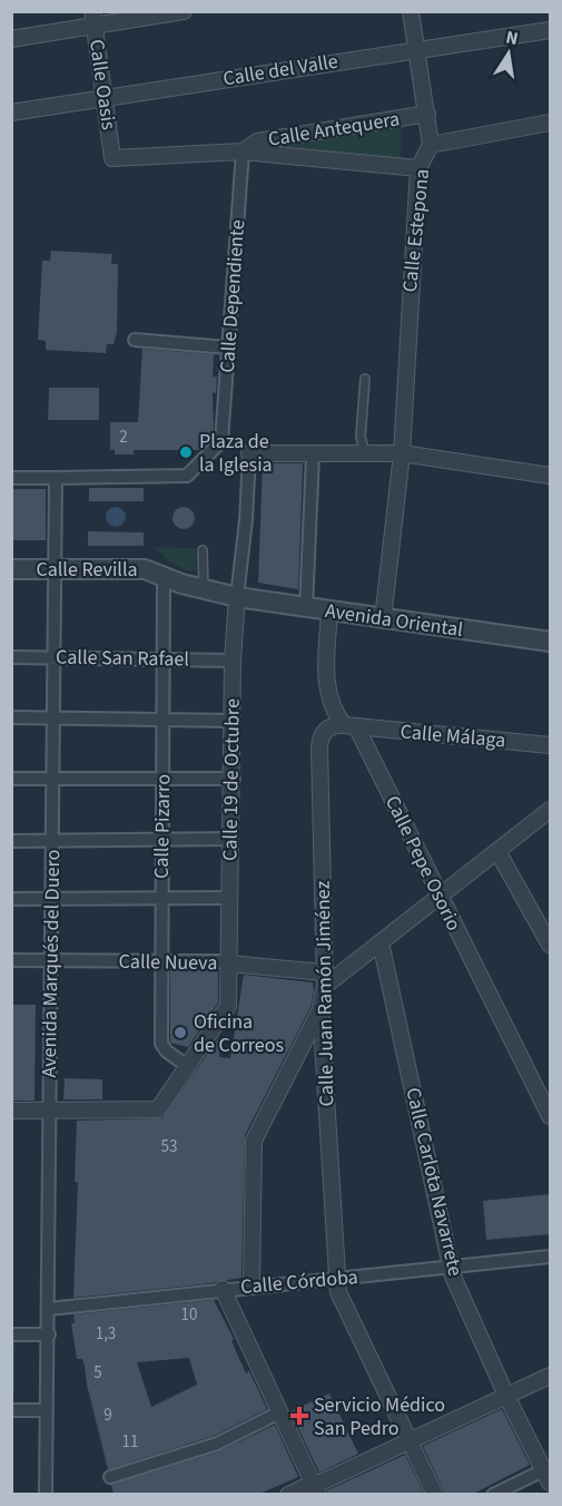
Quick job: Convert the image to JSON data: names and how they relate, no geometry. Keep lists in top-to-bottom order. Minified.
{"streets":{"street":["Calle del Valle","Calle Oasis","Calle Antequera","Calle Estepona","Calle Dependiente","Calle Revilla","Avenida Oriental","Calle San Rafael","Calle Málaga","Calle 19 de Octubre","Calle Pizarro","Calle Pepe Osorio","Calle Nueva","Avenida Marqués del Duero","Calle Juan Ramón Jiménez","Calle Carlota Navarrete","Calle Córdoba"]},"crossings":[["Calle del Valle","Calle Oasis"],["Calle del Valle","Calle Estepona"],["Calle Oasis","Calle Antequera"],["Calle Antequera","Calle Estepona"],["Calle Antequera","Calle Dependiente"],["Calle Estepona","Avenida Oriental"],["Calle Dependiente","Avenida Marqués del Duero"],["Calle Revilla","Avenida Oriental"],["Calle Revilla","Calle 19 de Octubre"],["Calle Revilla","Calle Pizarro"],["Calle Revilla","Avenida Marqués del Duero"],["Avenida Oriental","Calle 19 de Octubre"],["Avenida Oriental","Calle Pepe Osorio"],["Calle San Rafael","Calle 19 de Octubre"],["Calle San Rafael","Calle Pizarro"],["Calle San Rafael","Avenida Marqués del Duero"],["Calle Málaga","Calle Pepe Osorio"],["Calle Málaga","Calle Juan Ramón Jiménez"],["Calle 19 de Octubre","Calle Pizarro"],["Calle 19 de Octubre","Calle Nueva"],["Calle 19 de Octubre","Avenida Marqués del Duero"],["Calle Pizarro","Calle Nueva"],["Calle Pepe Osorio","Calle Juan Ramón Jiménez"],["Calle Nueva","Avenida Marqués del Duero"],["Calle Nueva","Calle Juan Ramón Jiménez"],["Avenida Marqués del Duero","Calle Córdoba"],["Calle Juan Ramón Jiménez","Calle Córdoba"],["Calle Carlota Navarrete","Calle Córdoba"]],"places":{"other":["Plaza de la Iglesia","Oficina de Correos"],"health":["Servicio Médico San Pedro"]},"house_numbers":["2","53","10","1,3","5","9","11"],"north":"top"}
